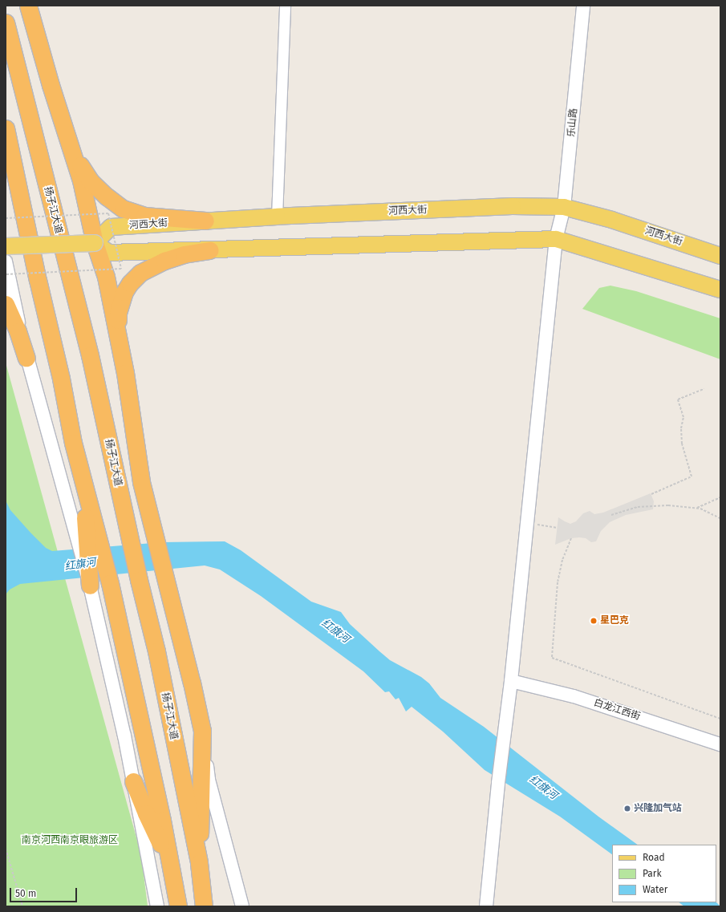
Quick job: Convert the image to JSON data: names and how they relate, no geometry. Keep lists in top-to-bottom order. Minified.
{"streets":{"highway":["扬子江大道"],"main road":["河西大街"],"street":["乐山路","白龙江西街"]},"crossings":[["乐山路","河西大街"],["乐山路","白龙江西街"]],"water":["红旗河"],"parks":["南京河西南京眼旅游区"],"places":["星巴克","兴隆加气站"],"legend":["Road","Park","Water"],"scale_bar":"50 m"}
